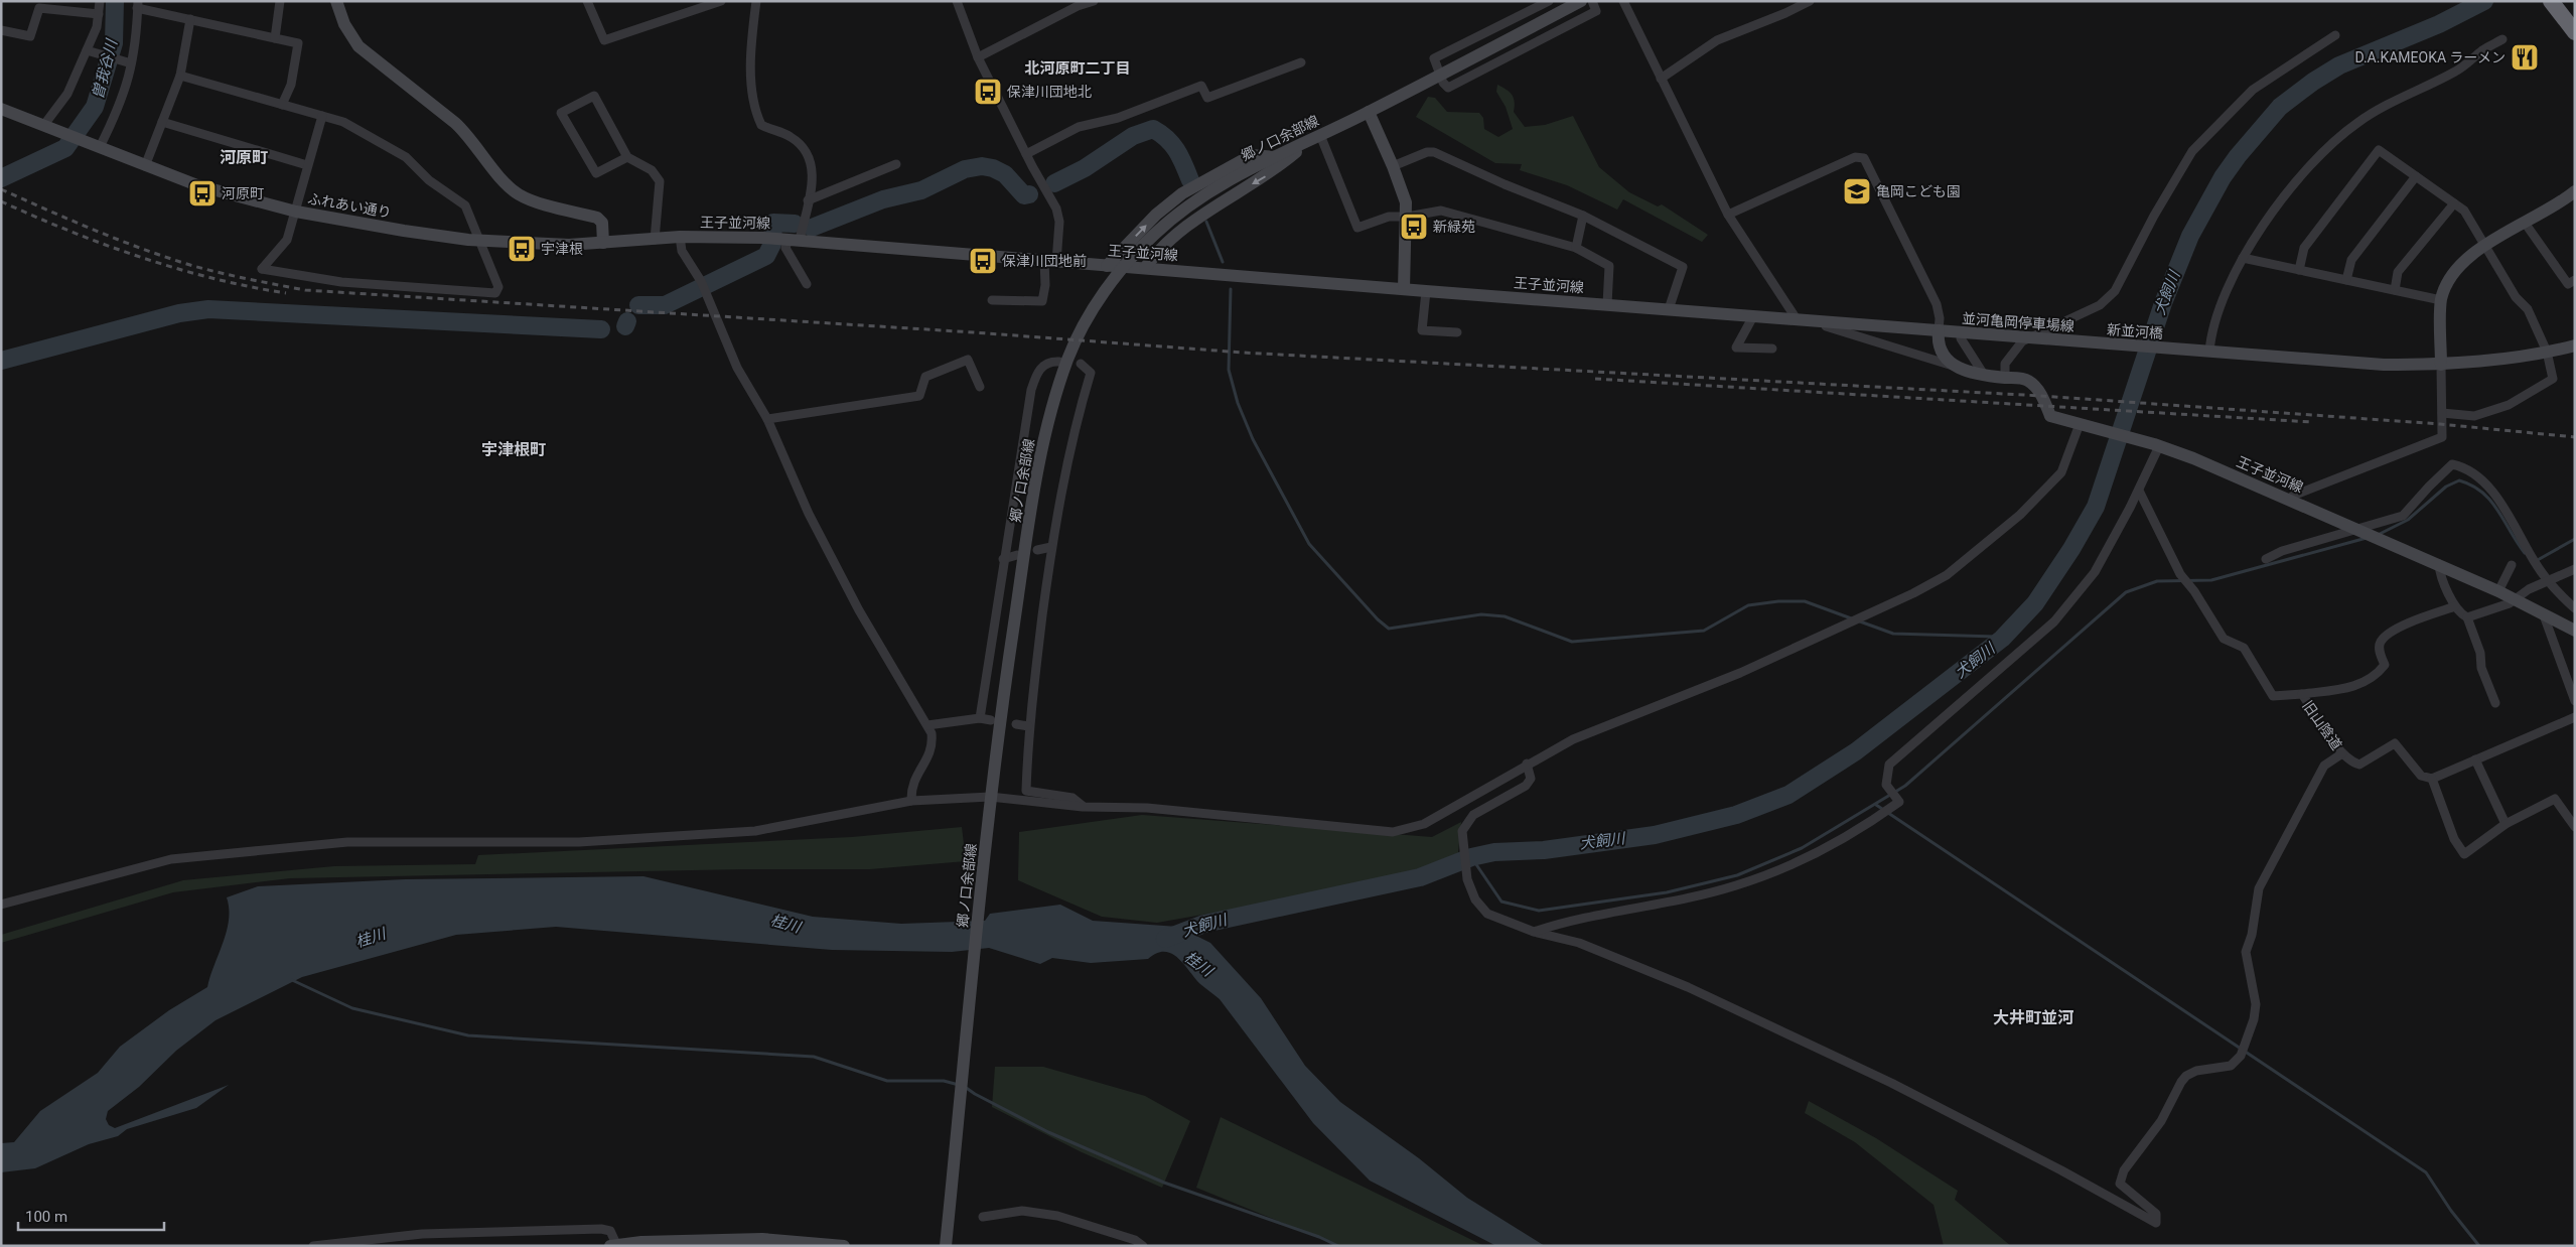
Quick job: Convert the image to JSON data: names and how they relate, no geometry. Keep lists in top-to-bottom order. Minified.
{"streets":{"main road":["郷ノ口余部線","ふれあい通り","王子並河線","並河亀岡停車場線","新並河橋"],"street":["旧山陰道"]},"crossings":[["ふれあい通り","王子並河線"],["王子並河線","並河亀岡停車場線"],["並河亀岡停車場線","新並河橋"]],"districts":["北河原町二丁目","河原町","宇津根町","大井町並河"],"water":["曽我谷川","犬飼川","桂川"],"places":{"restaurant":["D.A.KAMEOKA ラーメン"],"bus stop":["保津川団地北","河原町","新緑苑","宇津根","保津川団地前"],"school or university":["亀岡こども園"]},"scale_bar":"100 m"}
